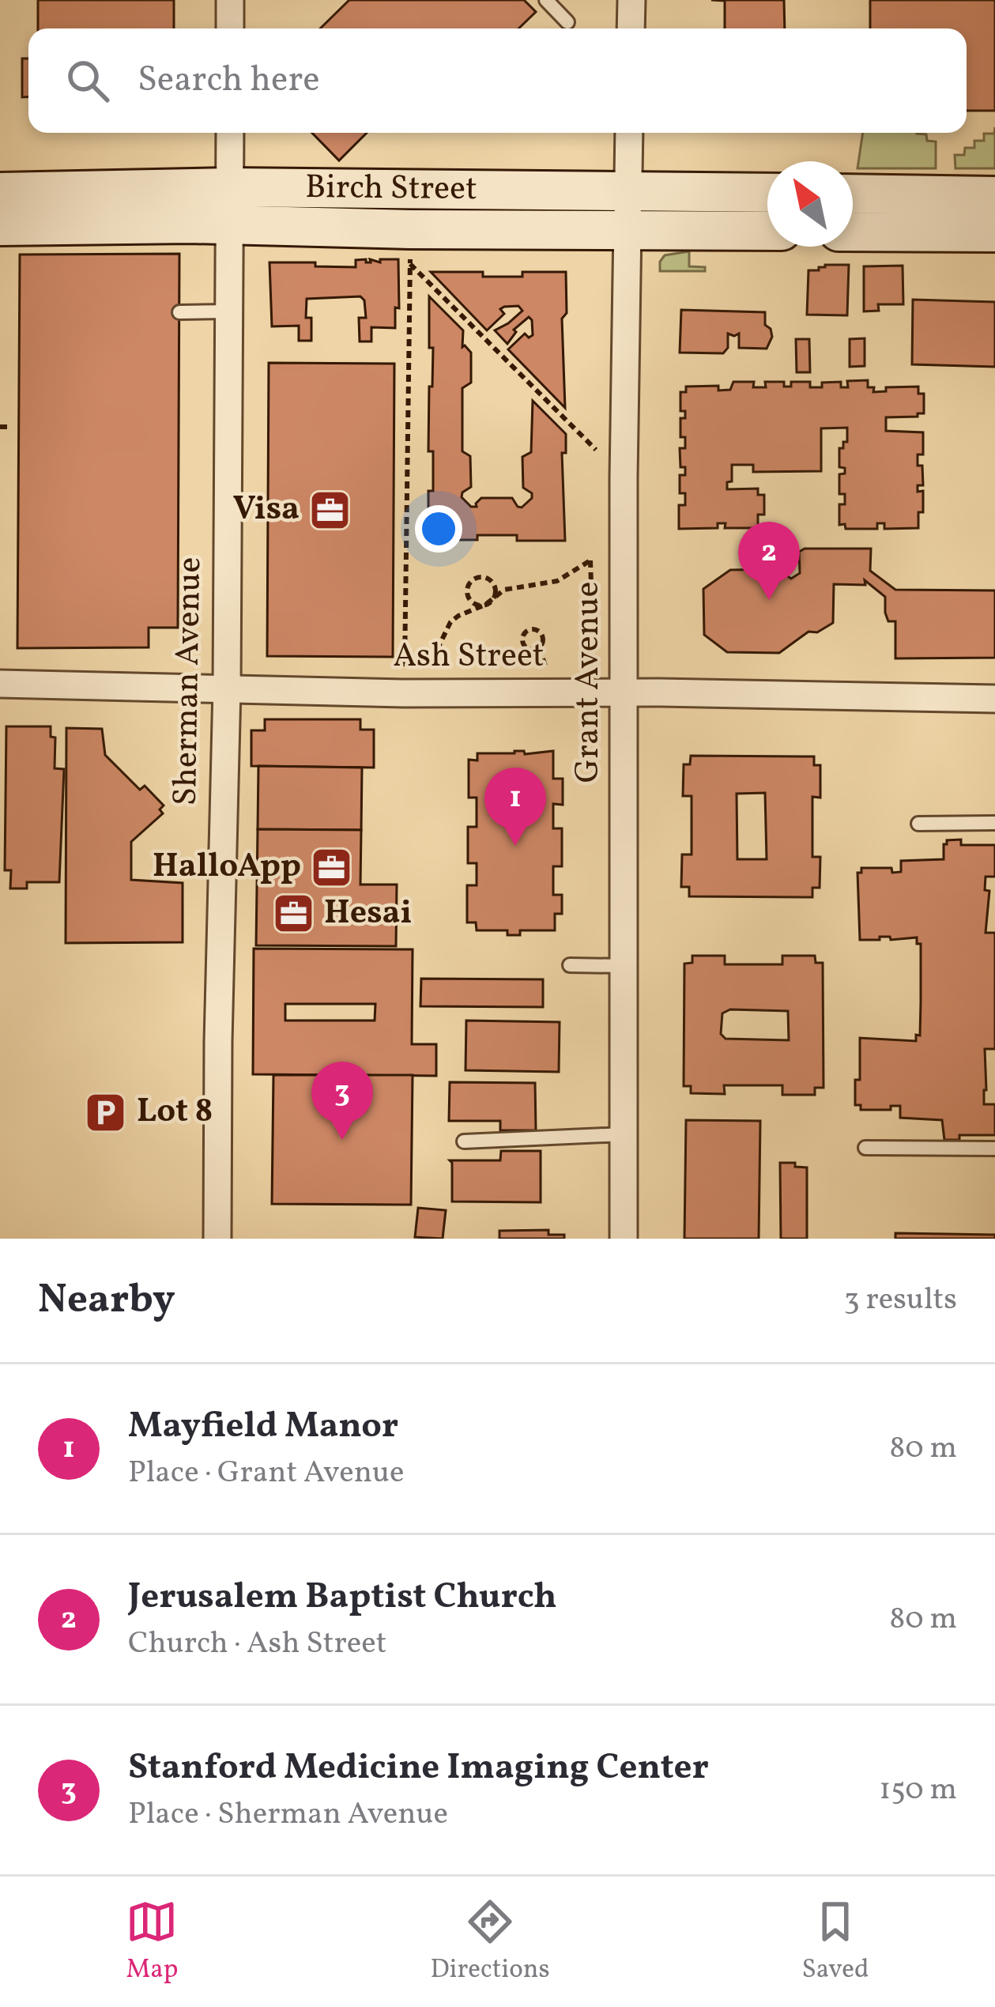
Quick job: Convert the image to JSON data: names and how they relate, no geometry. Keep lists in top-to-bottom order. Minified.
{"streets":{"street":["Birch Street","Ash Street","Sherman Avenue","Grant Avenue"]},"crossings":[["Birch Street","Sherman Avenue"],["Birch Street","Grant Avenue"],["Ash Street","Sherman Avenue"],["Ash Street","Grant Avenue"]],"places":{"office":["Visa","HalloApp","Hesai"],"parking":["Lot 8"]},"north":"top left","page":{"search":"Search here","pins":["2","1","3"],"heading":["Nearby","3 results"],"list":[{"mark":"1","name":"Mayfield Manor","note":"Place · Grant Avenue","value":"80 m"},{"mark":"2","name":"Jerusalem Baptist Church","note":"Church · Ash Street","value":"80 m"},{"mark":"3","name":"Stanford Medicine Imaging Center","note":"Place · Sherman Avenue","value":"150 m"}],"nav":["Map","Directions","Saved"]}}
